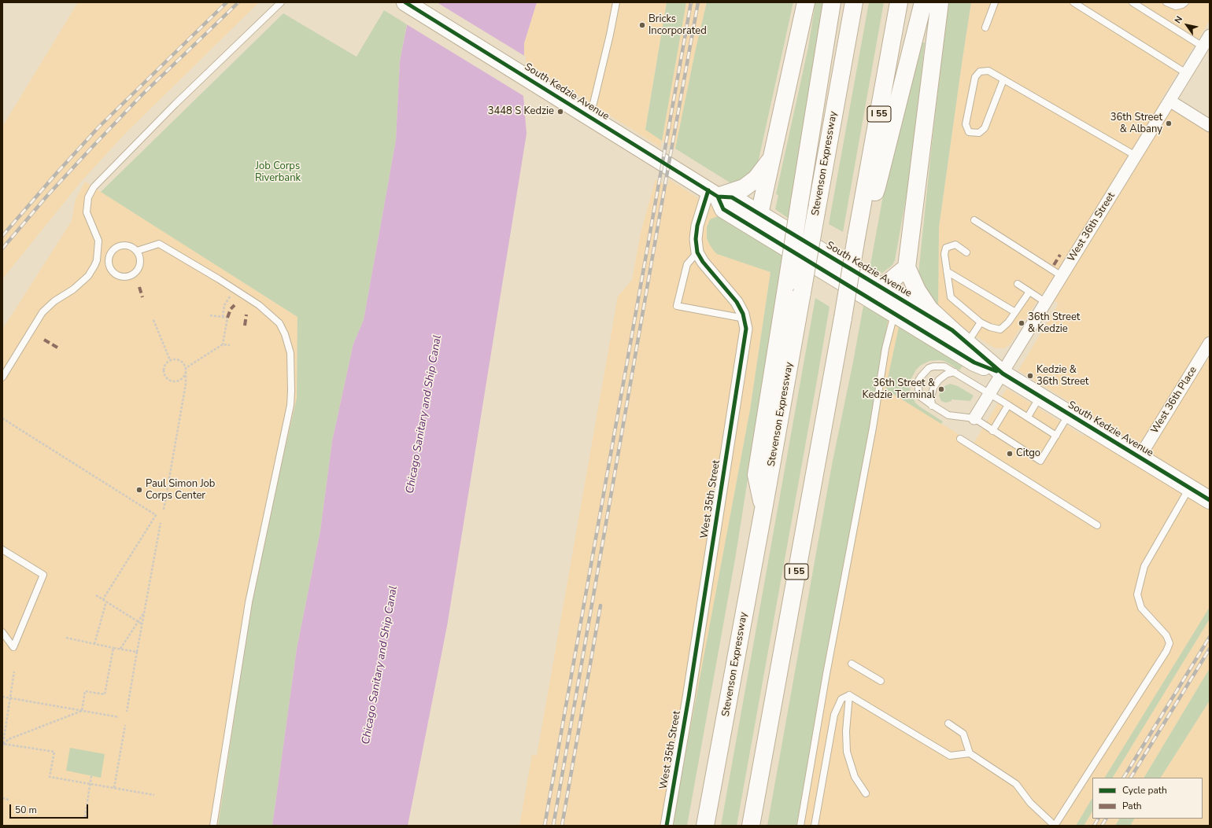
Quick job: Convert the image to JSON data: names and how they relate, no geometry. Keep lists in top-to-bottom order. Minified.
{"streets":{"main road":["South Kedzie Avenue","I 55","Stevenson Expressway"],"street":["West 36th Street","West 36th Place","West 35th Street"]},"crossings":[["South Kedzie Avenue","West 36th Street"],["South Kedzie Avenue","West 36th Place"],["South Kedzie Avenue","West 35th Street"]],"water":["Chicago Sanitary and Ship Canal"],"parks":["Job Corps Riverbank"],"places":["Bricks Incorporated","3448 S Kedzie","36th Street & Albany","36th Street & Kedzie","Kedzie & 36th Street","36th Street & Kedzie Terminal","Citgo","Paul Simon Job Corps Center"],"legend":["Cycle path","Path"],"scale_bar":"50 m","north":"top left"}
